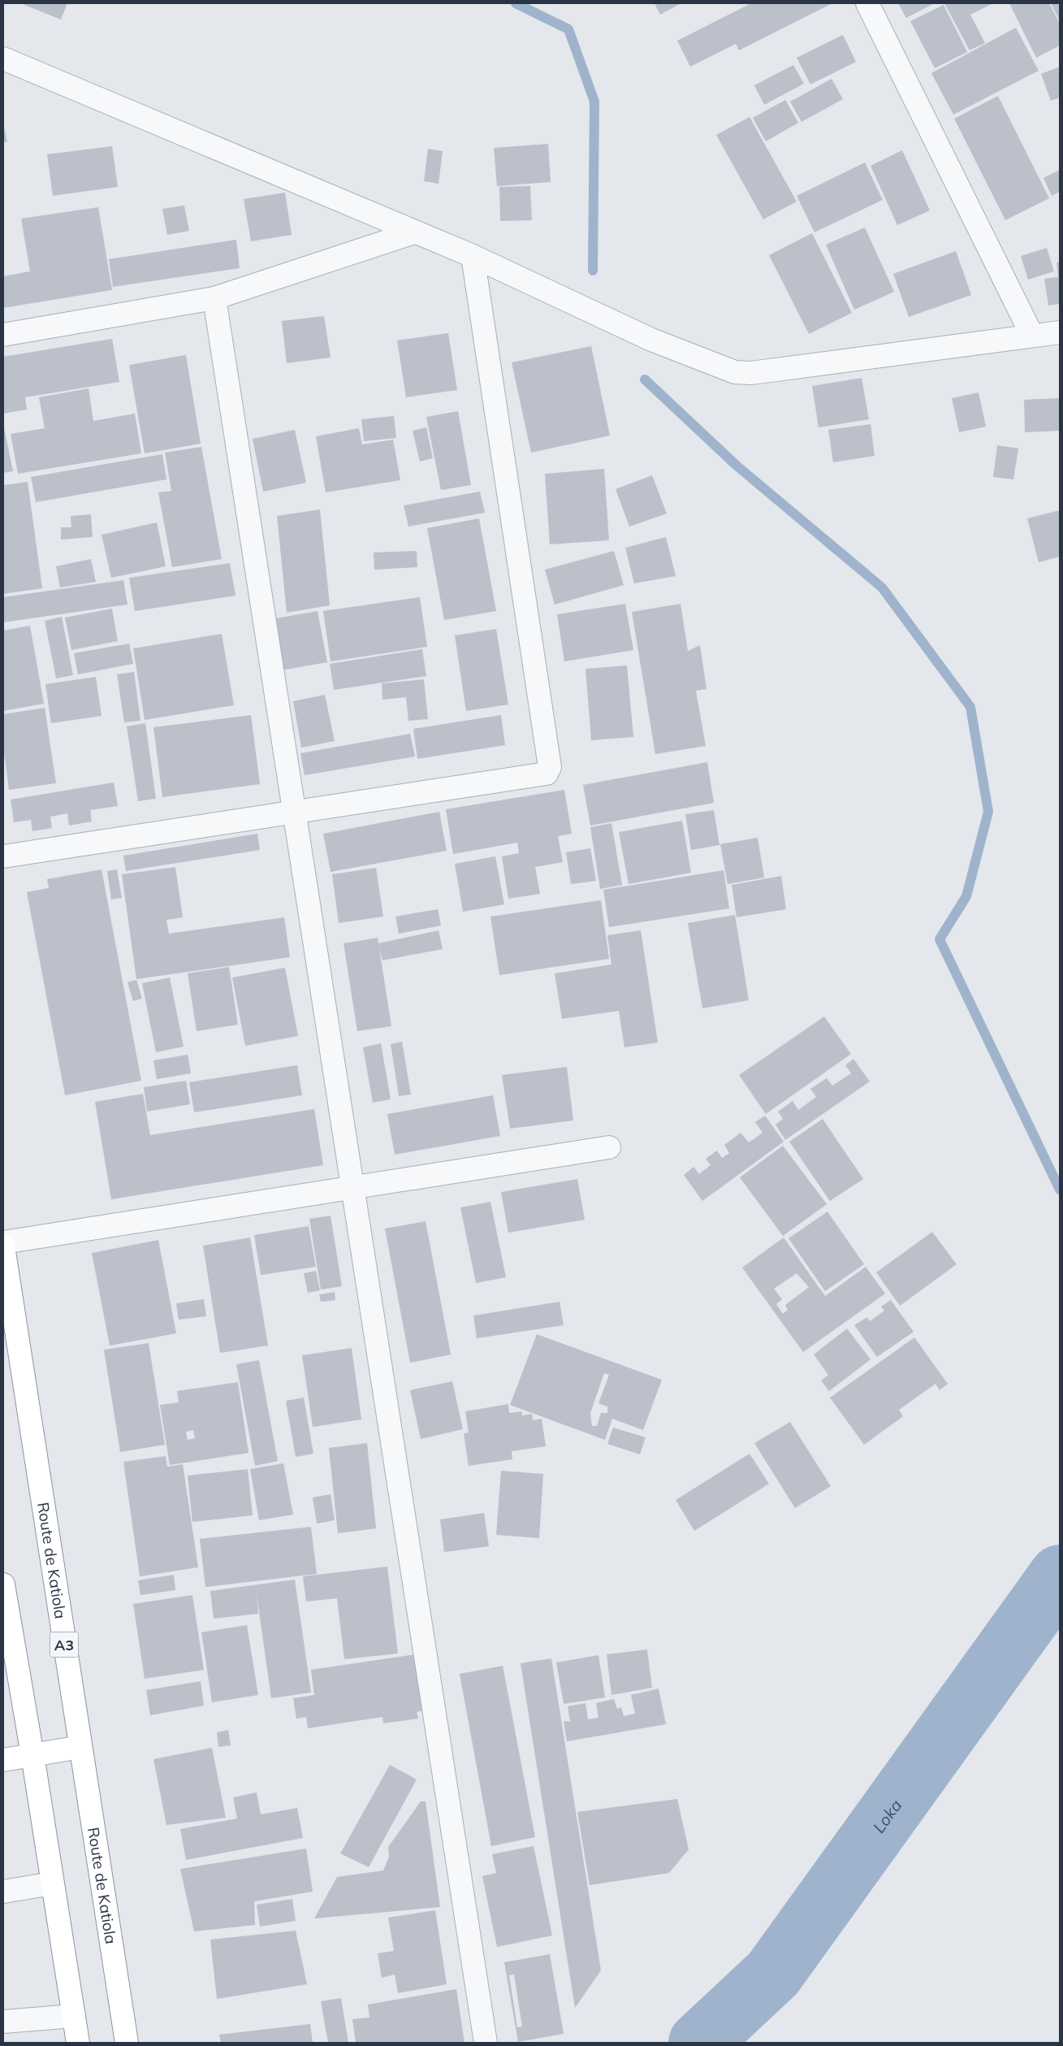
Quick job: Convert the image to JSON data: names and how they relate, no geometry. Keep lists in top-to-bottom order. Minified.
{"streets":{"main road":["Route de Katiola","A3"]},"water":["Loka"]}
